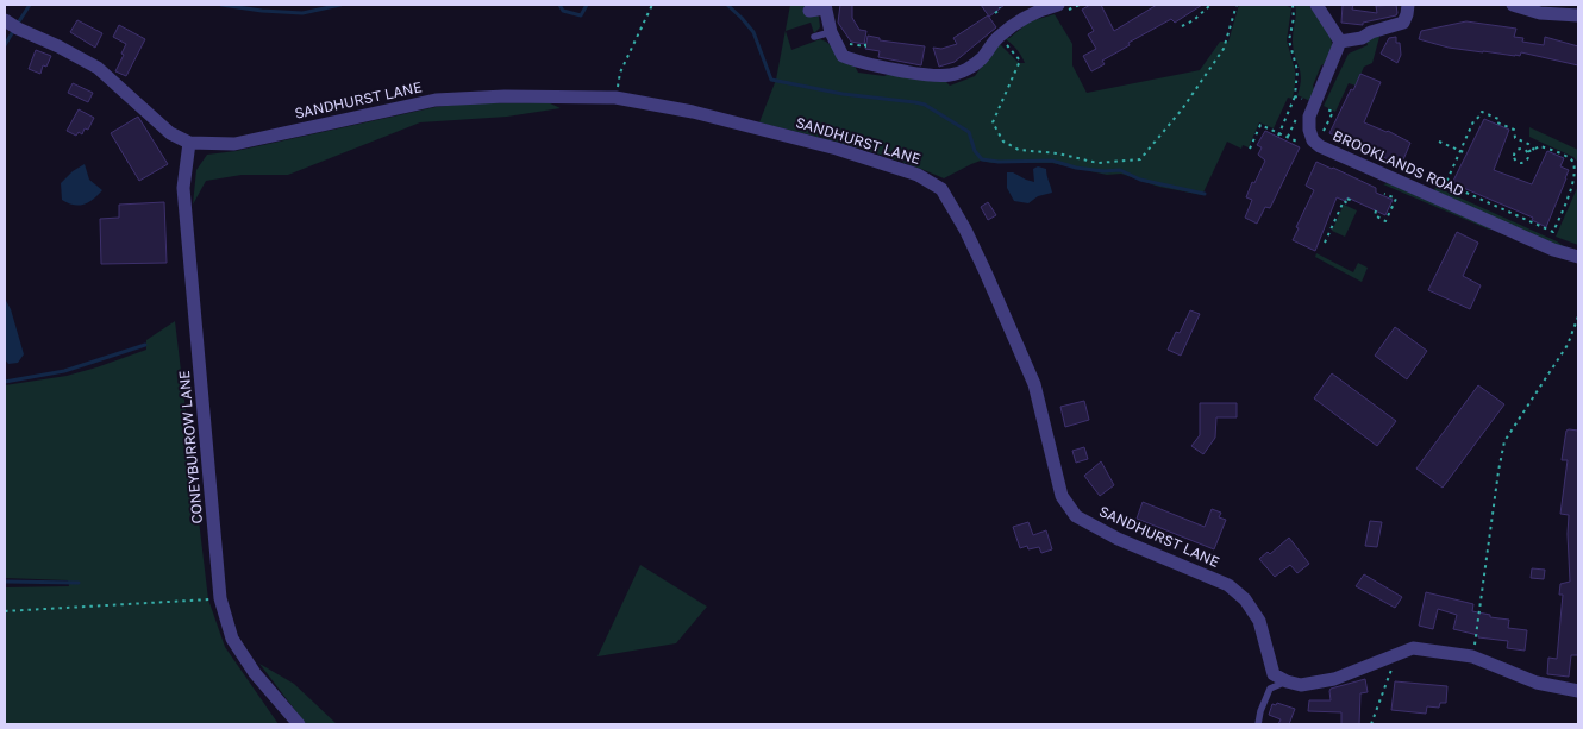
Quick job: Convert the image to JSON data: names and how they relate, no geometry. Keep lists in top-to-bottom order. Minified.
{"streets":{"street":["SANDHURST LANE","BROOKLANDS ROAD","CONEYBURROW LANE"]},"crossings":[["SANDHURST LANE","CONEYBURROW LANE"]]}
